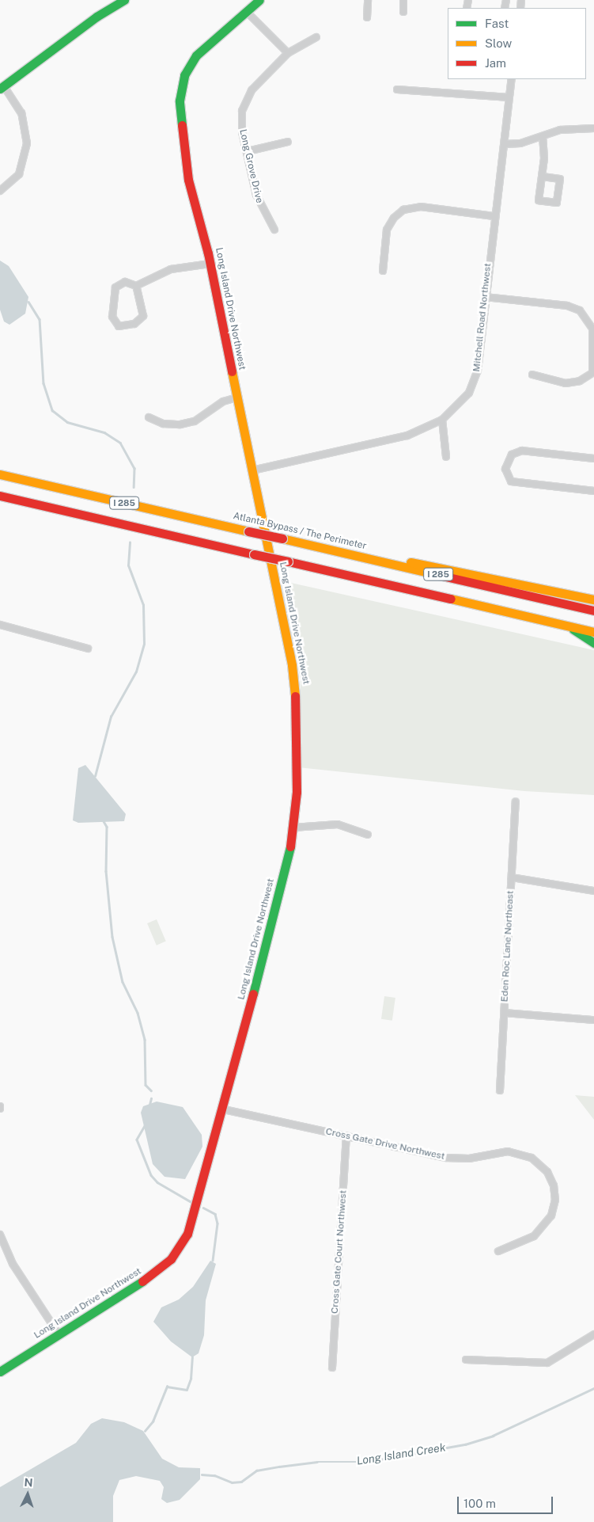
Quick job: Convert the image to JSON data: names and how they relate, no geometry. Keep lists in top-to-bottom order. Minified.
{"streets":{"main road":["Long Island Drive Northwest","I 285","Atlanta Bypass / The Perimeter"],"street":["Long Grove Drive","Mitchell Road Northwest","Eden Roc Lane Northeast","Cross Gate Drive Northwest","Cross Gate Court Northwest"]},"crossings":[["Long Island Drive Northwest","Mitchell Road Northwest"],["Long Island Drive Northwest","Cross Gate Drive Northwest"],["Cross Gate Drive Northwest","Cross Gate Court Northwest"]],"water":["Long Island Creek"],"legend":["Fast","Slow","Jam"],"scale_bar":"100 m","north":"top"}
